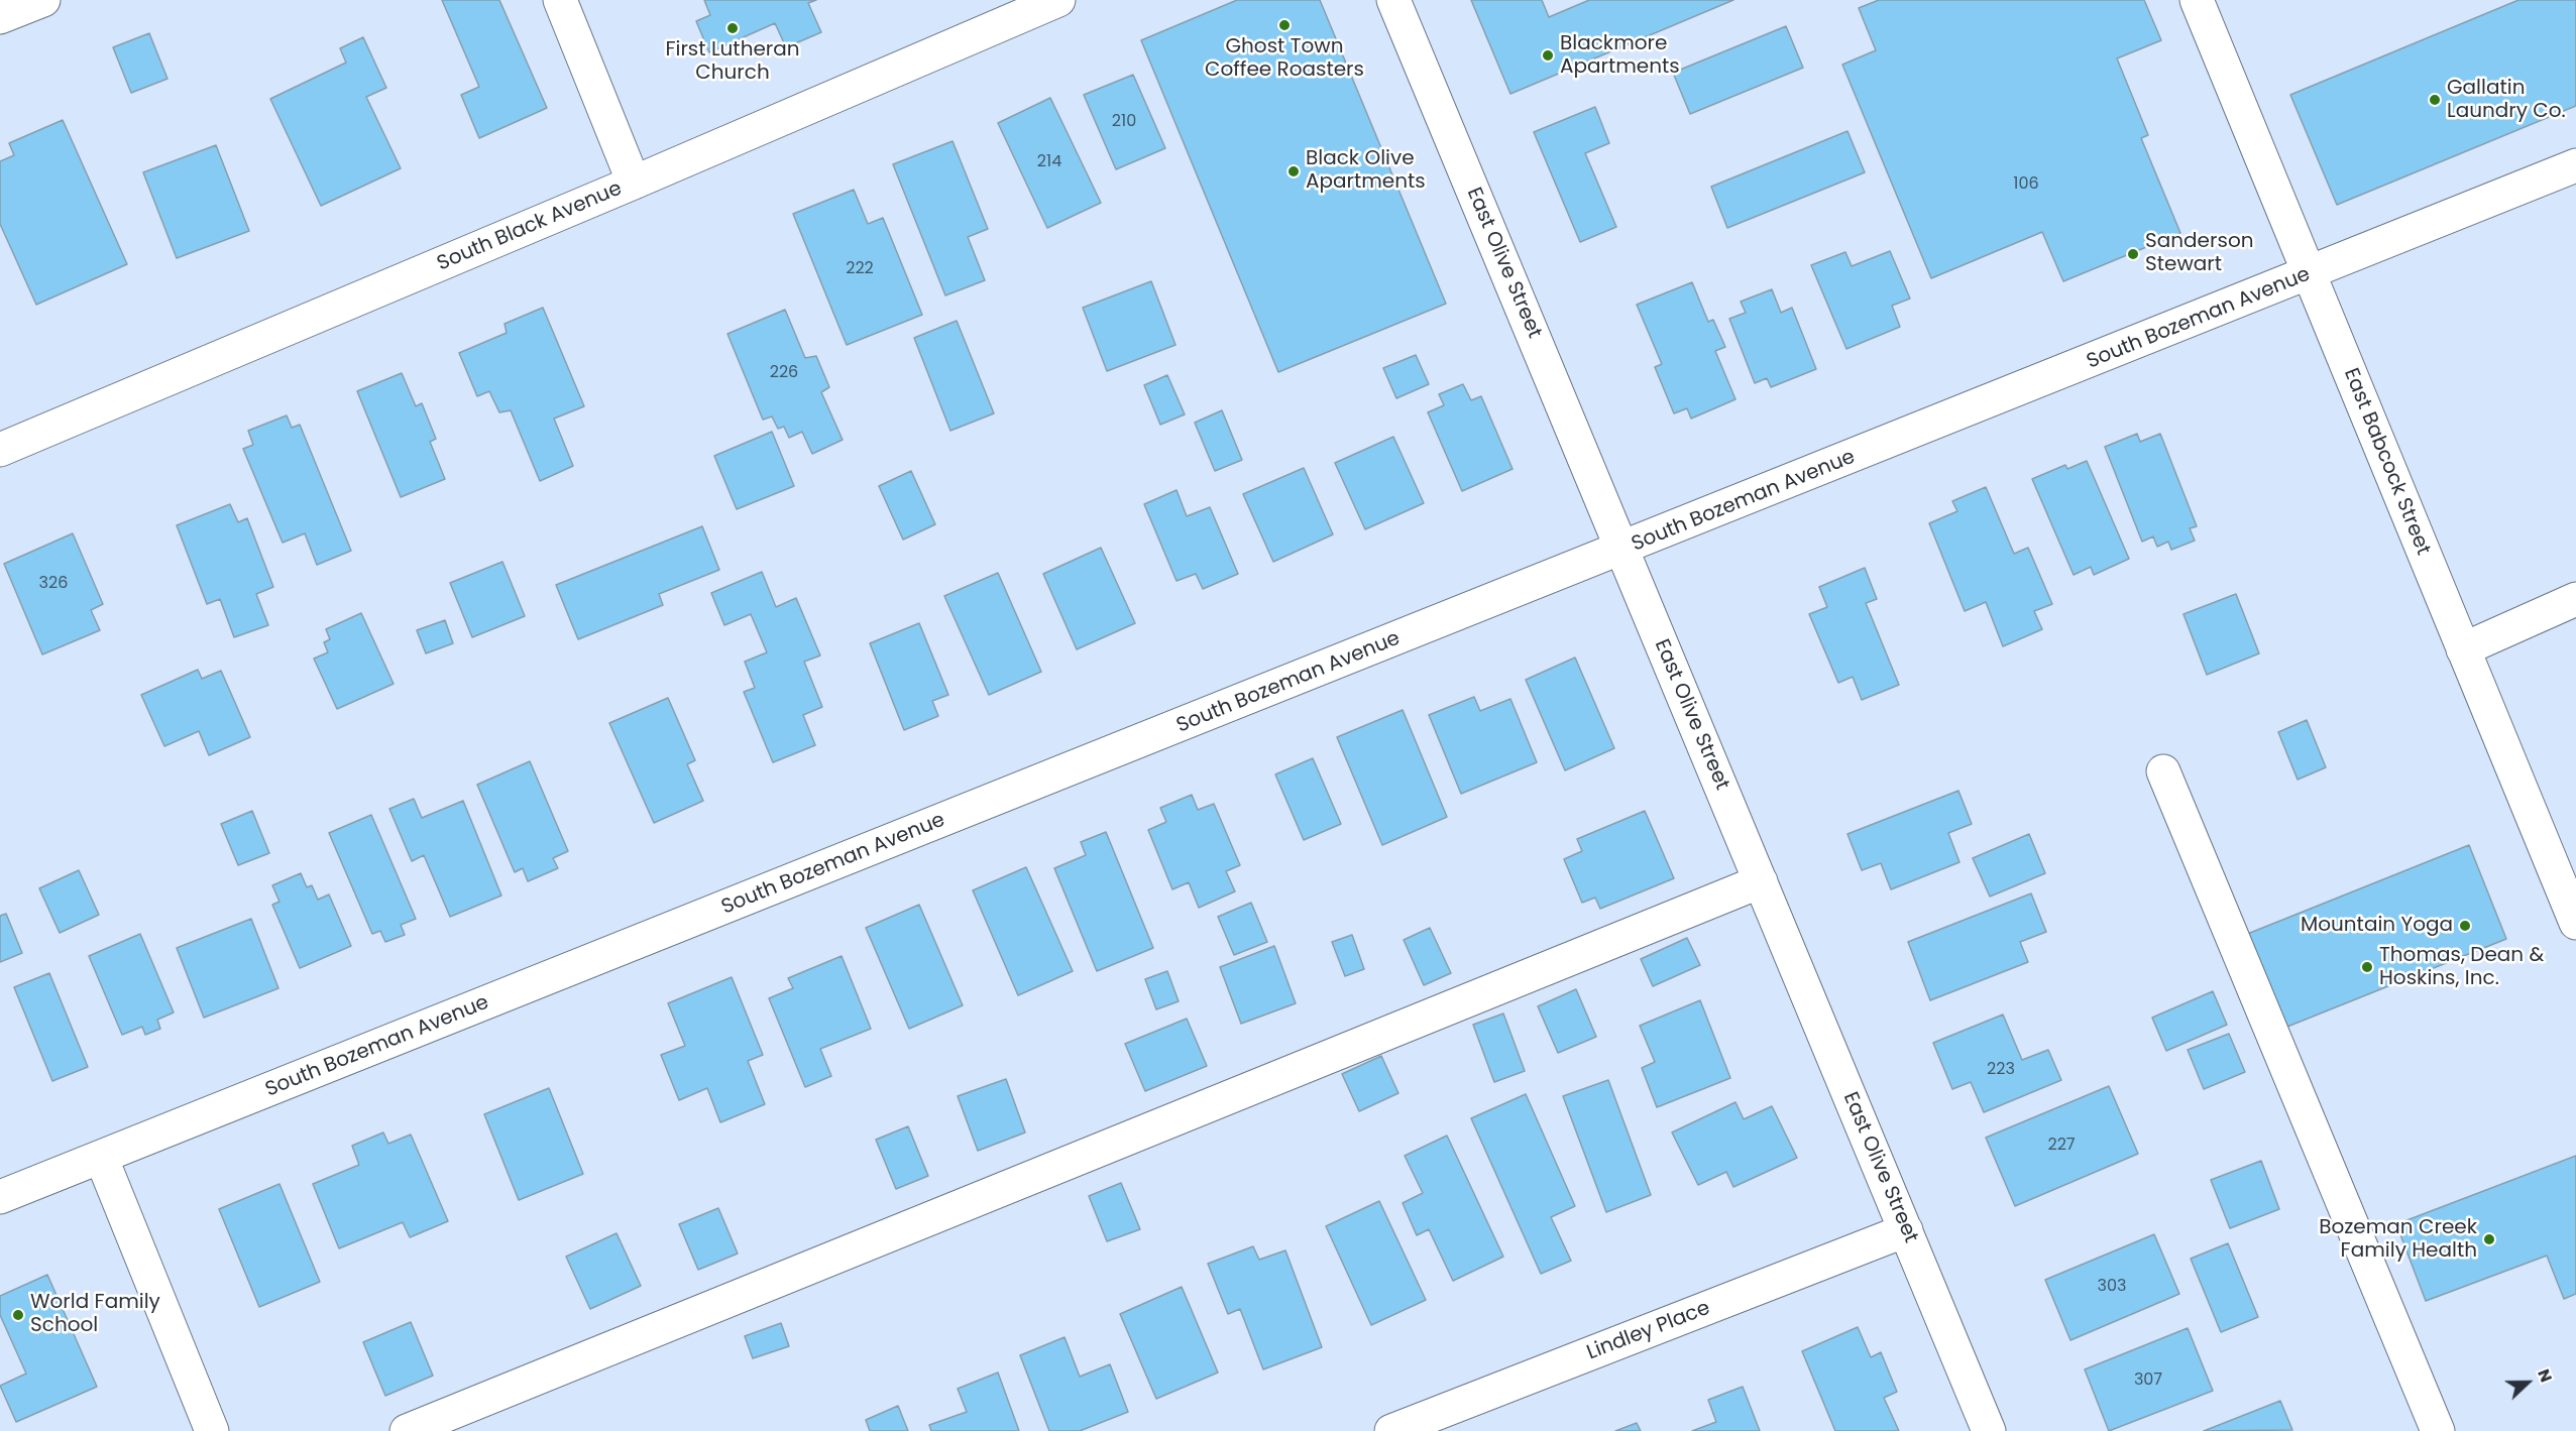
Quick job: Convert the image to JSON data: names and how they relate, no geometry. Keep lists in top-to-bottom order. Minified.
{"streets":{"street":["South Black Avenue","East Olive Street","South Bozeman Avenue","East Babcock Street","Lindley Place"]},"crossings":[["East Olive Street","South Bozeman Avenue"],["East Olive Street","Lindley Place"],["South Bozeman Avenue","East Babcock Street"]],"places":["Ghost Town Coffee Roasters","First Lutheran Church","Blackmore Apartments","Gallatin Laundry Co.","Black Olive Apartments","Sanderson Stewart","Mountain Yoga","Thomas, Dean & Hoskins, Inc.","Bozeman Creek Family Health","World Family School"],"house_numbers":["210","214","106","222","226","326","223","227","303","307"],"north":"right"}
